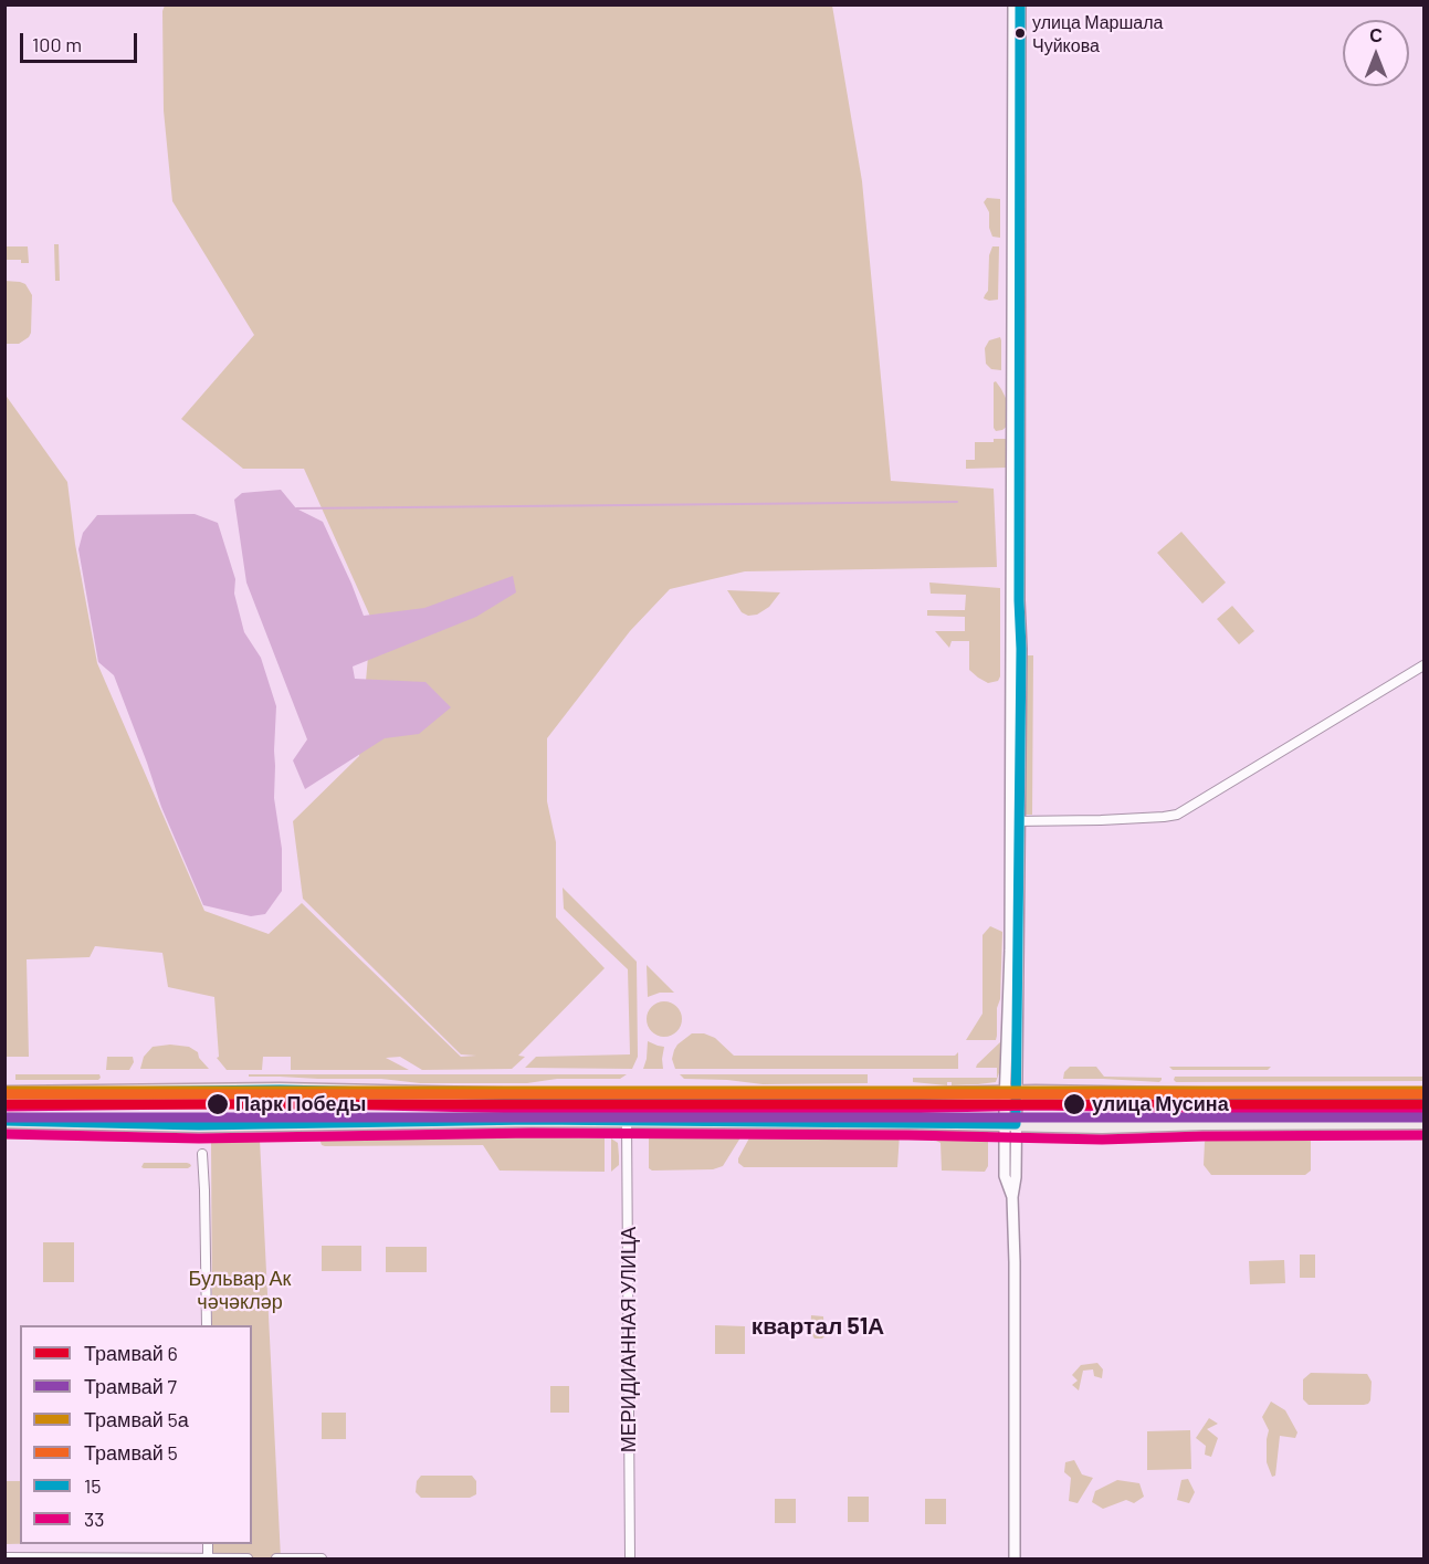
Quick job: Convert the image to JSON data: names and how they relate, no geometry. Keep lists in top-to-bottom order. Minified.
{"streets":{"street":["МЕРИДИАННАЯ УЛИЦА"]},"districts":["квартал 51А"],"parks":["Бульвар Ак чәчәкләр"],"places":["улица Маршала Чуйкова","Парк Победы","улица Мусина"],"lines":["transit line 15","tram line 5а","tram line 5","transit line 33","tram line 6","tram line 7"],"legend":["Трамвай 6","Трамвай 7","Трамвай 5а","Трамвай 5","15","33"],"scale_bar":"100 m","north":"top"}
